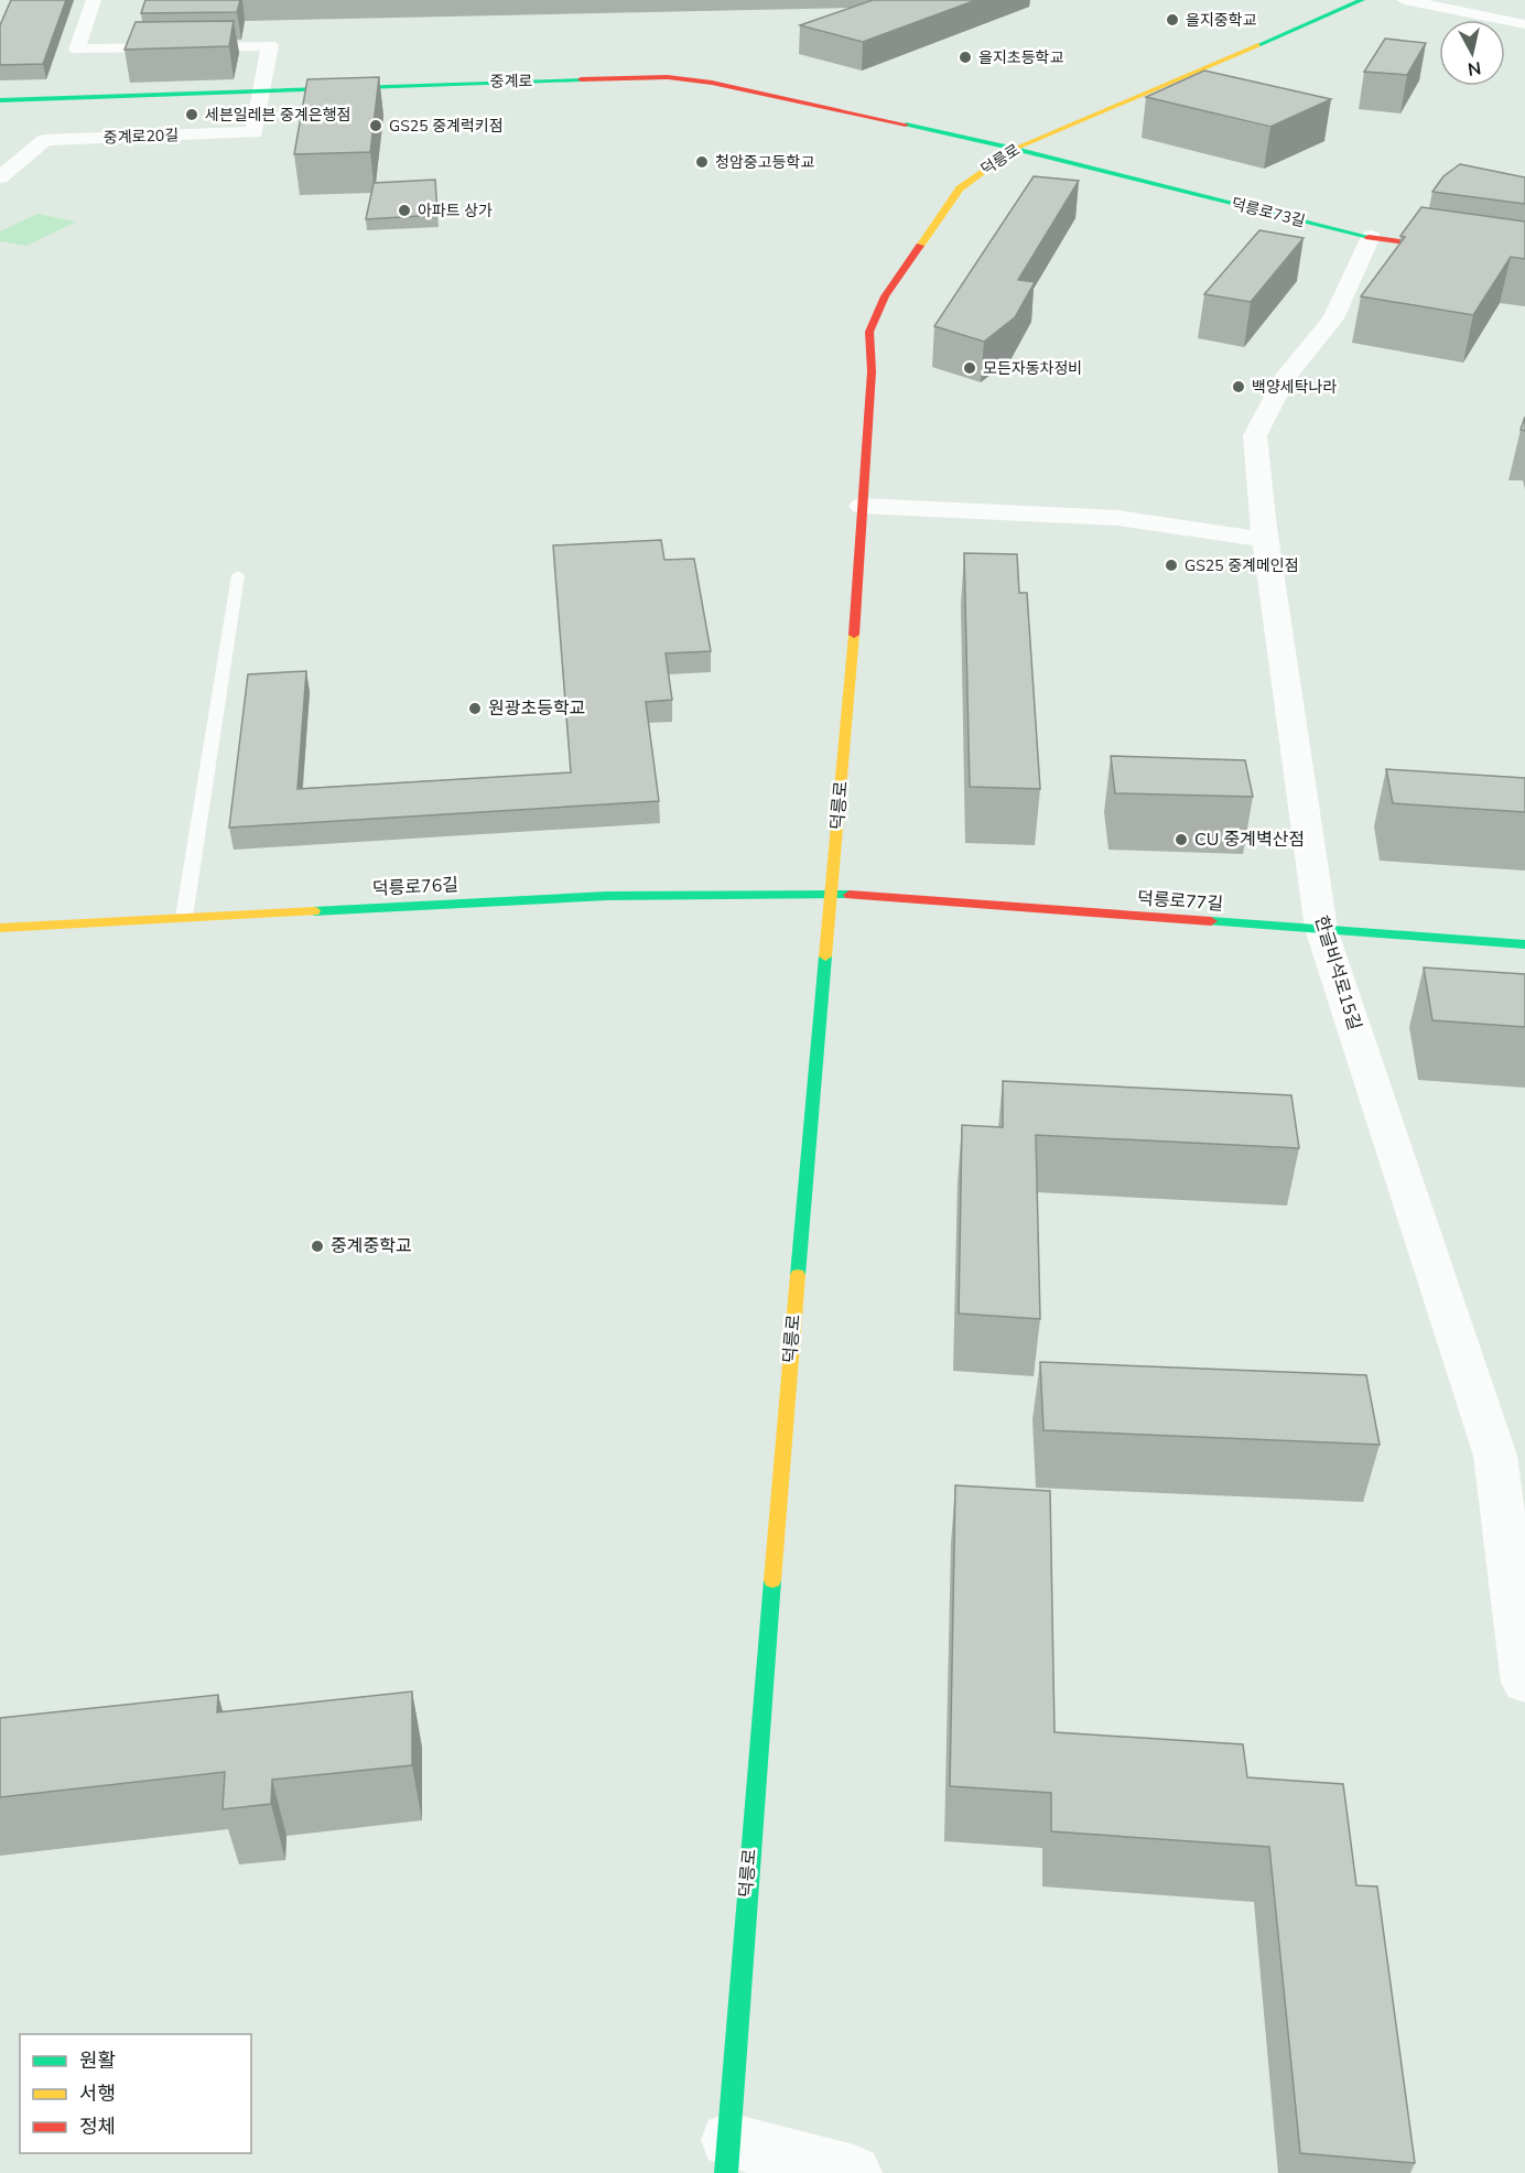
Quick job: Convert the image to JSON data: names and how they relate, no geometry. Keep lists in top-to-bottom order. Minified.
{"streets":{"main road":["중계로","덕릉로","덕릉로73길","덕릉로76길","덕릉로77길"],"street":["중계로20길","한글비석로15길"]},"crossings":[["중계로","중계로20길"],["중계로","덕릉로"],["중계로","덕릉로73길"],["덕릉로","덕릉로73길"],["덕릉로","덕릉로76길"],["덕릉로","덕릉로77길"],["덕릉로73길","한글비석로15길"],["덕릉로76길","덕릉로77길"],["덕릉로77길","한글비석로15길"]],"places":["을지중학교","을지초등학교","세븐일레븐 중계은행점","GS25 중계럭키점","청암중고등학교","아파트 상가","모든자동차정비","백양세탁나라","GS25 중계메인점","원광초등학교","CU 중계벽산점","중계중학교"],"legend":["원활","서행","정체"],"north":"bottom"}
